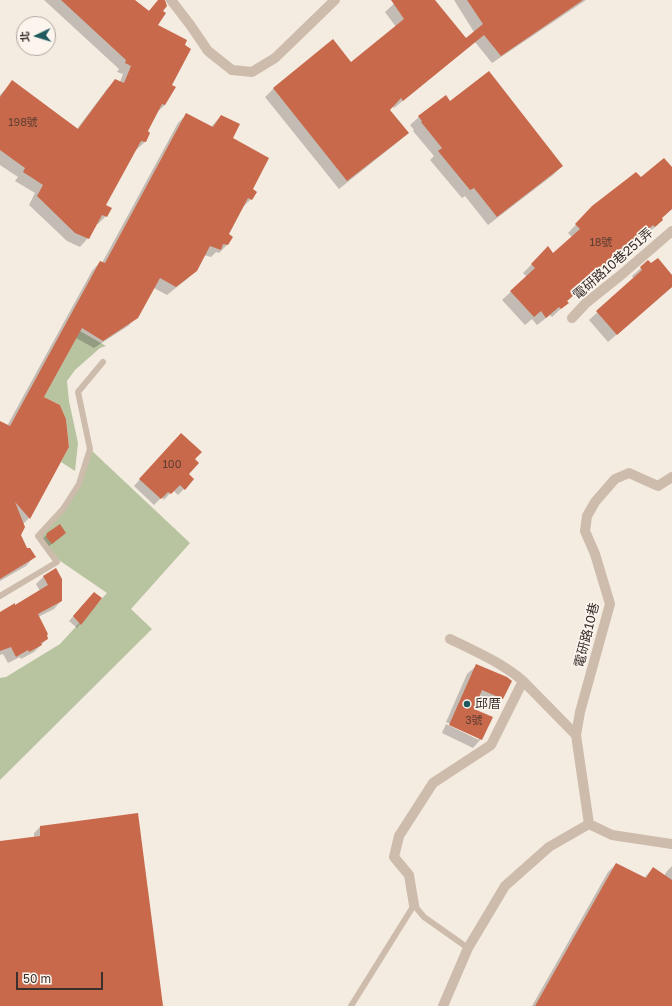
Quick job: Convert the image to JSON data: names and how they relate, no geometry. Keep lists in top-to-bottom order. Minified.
{"streets":{"street":["電研路10巷251弄","電研路10巷"]},"places":["邱厝"],"house_numbers":["198號","18號","100","3號"],"scale_bar":"50 m","north":"left"}
